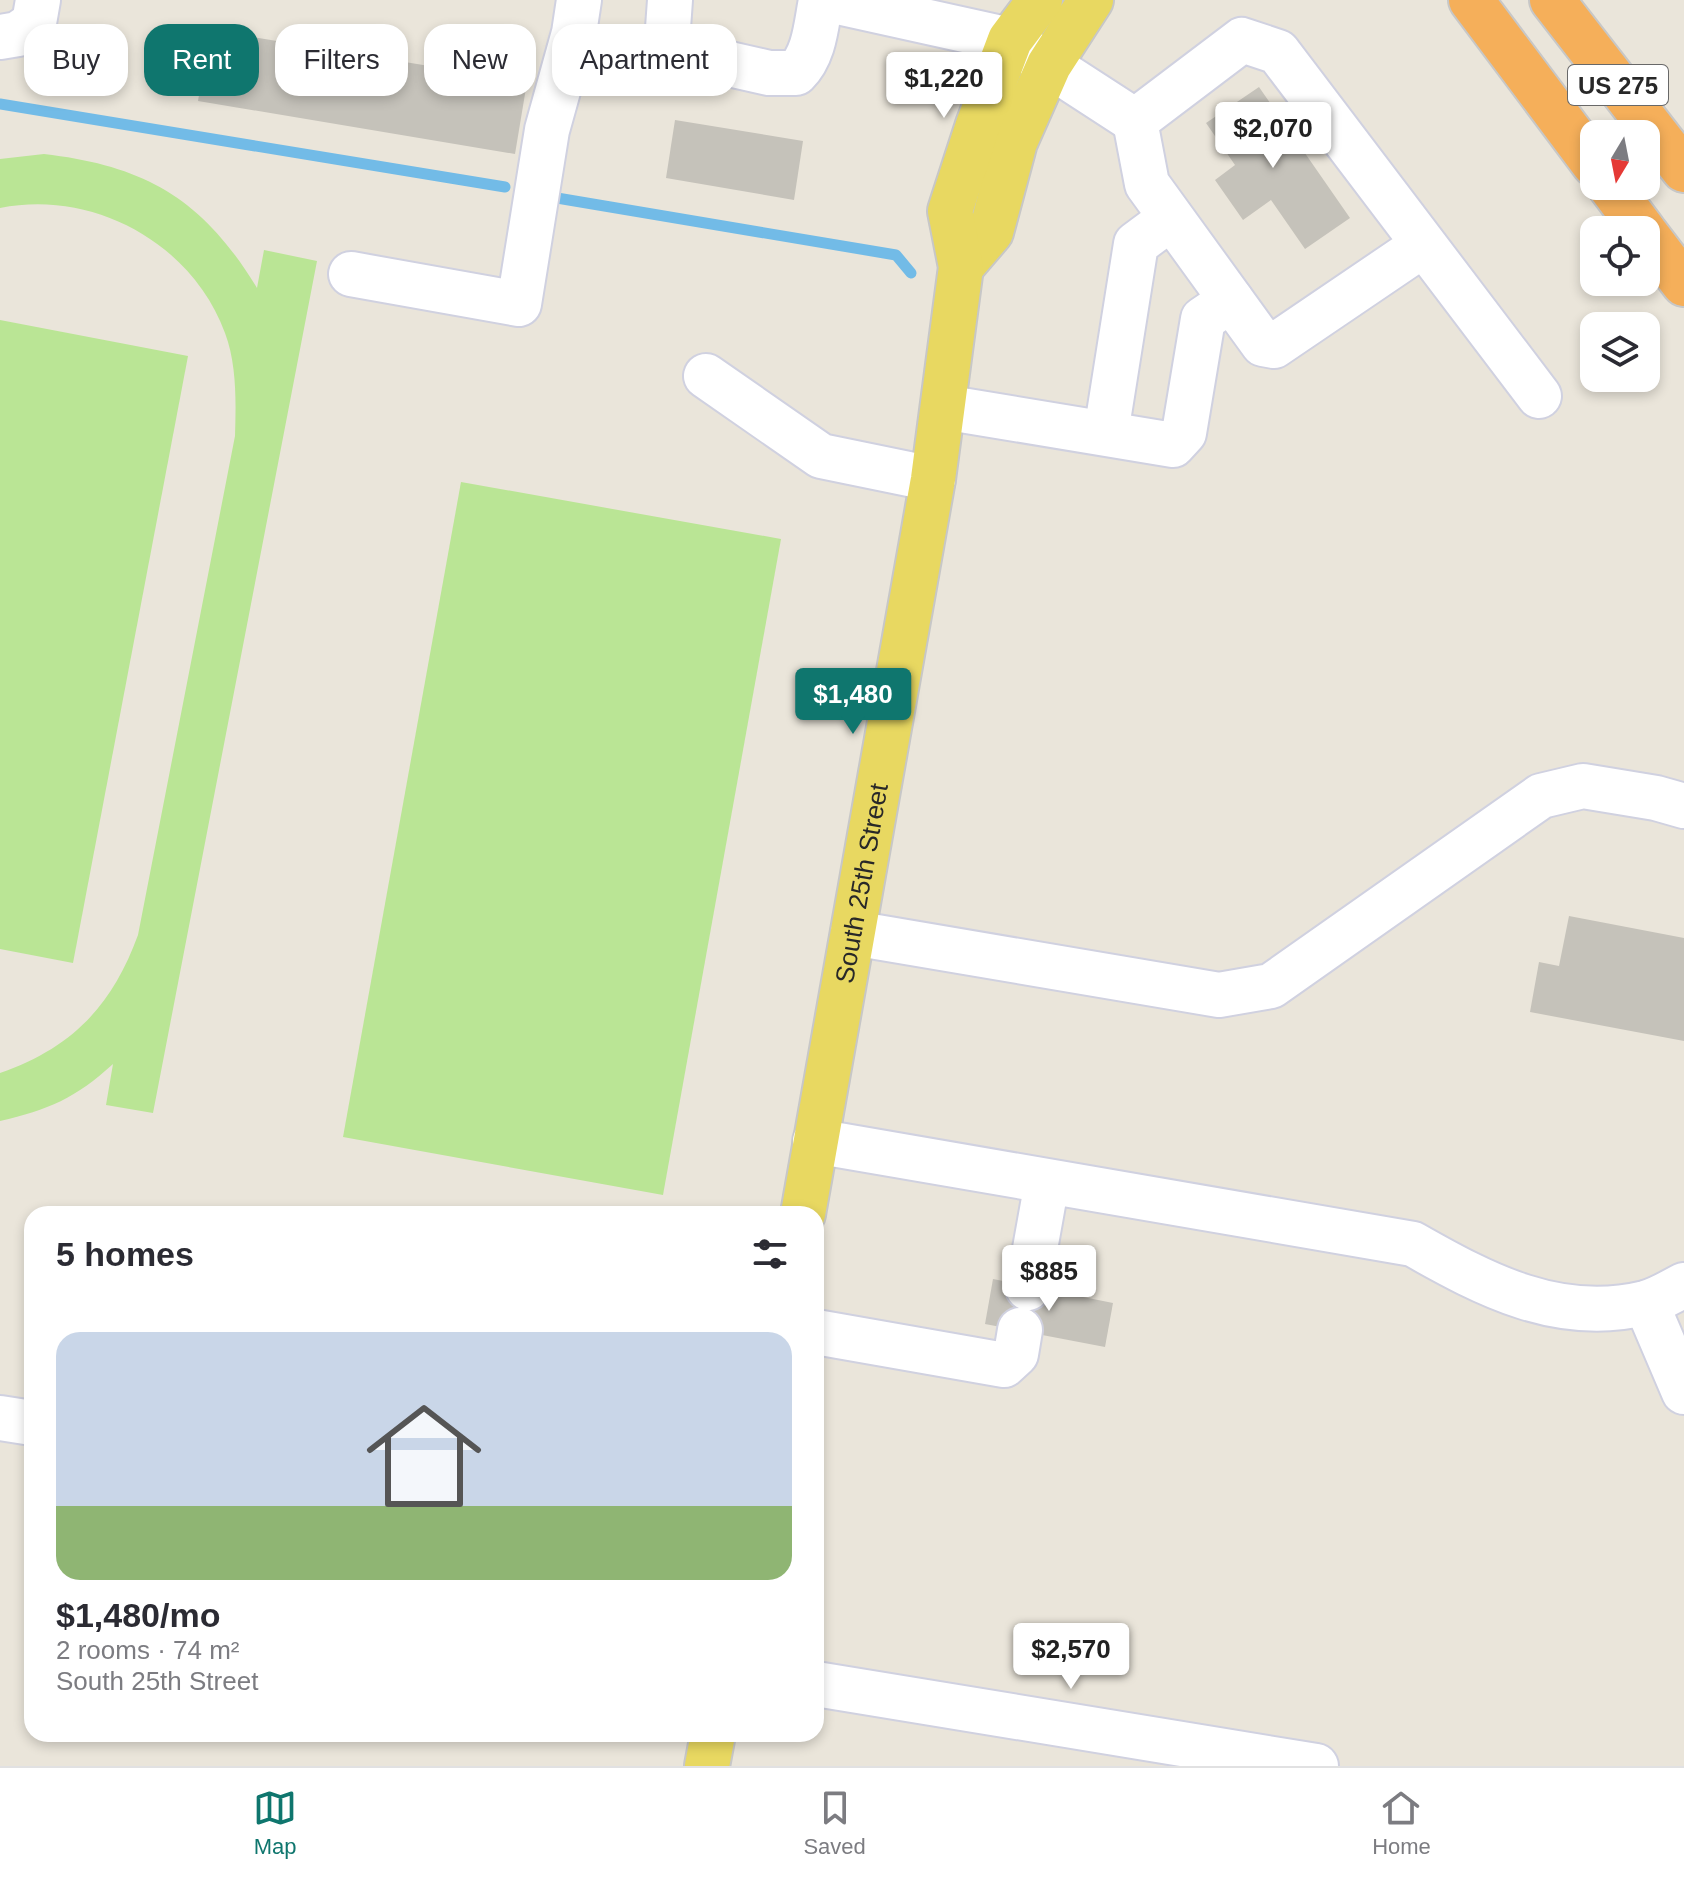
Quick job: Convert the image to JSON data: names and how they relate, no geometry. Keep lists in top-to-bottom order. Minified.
{"streets":{"highway":["US 275"],"main road":["South 25th Street"]},"north":"bottom","page":{"chip":["Buy","Rent","Filters","New","Apartment"],"price":["$1,220","$2,070","$1,480","$885","$2,570"],"heading":"5 homes","list":[{"name":"$1,480/mo","note":"2 rooms · 74 m² · South 25th Street"}],"tabs":["Map","Saved","Home"]}}
